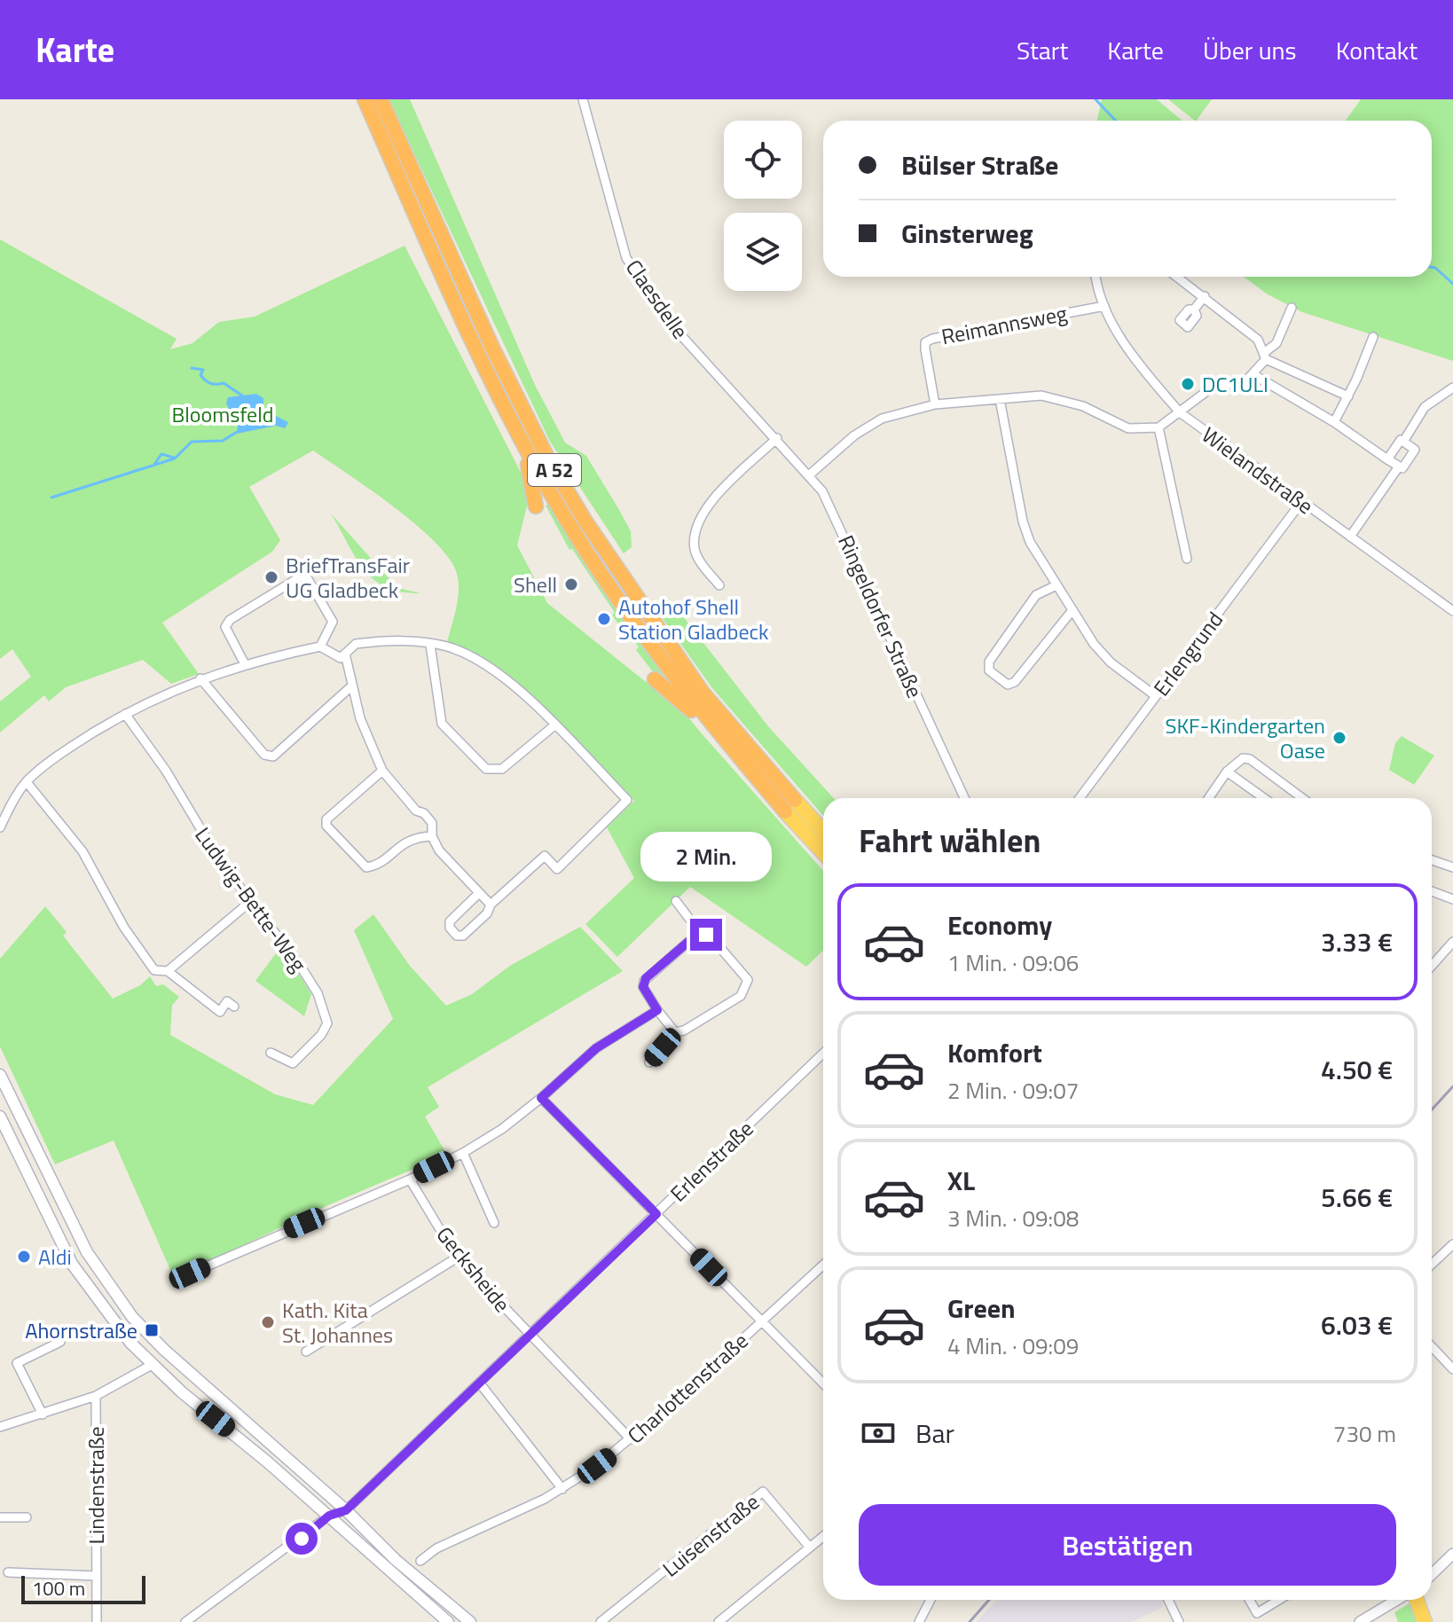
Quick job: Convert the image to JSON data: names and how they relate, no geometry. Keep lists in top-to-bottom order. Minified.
{"streets":{"highway":["A 52"],"street":["Claesdelle","Reimannsweg","Wielandstraße","Ringeldorfer Straße","Erlengrund","Ludwig-Bette-Weg","Erlenstraße","Gecksheide","Charlottenstraße","Lindenstraße","Luisenstraße"]},"crossings":[["Claesdelle","Ringeldorfer Straße"],["Reimannsweg","Wielandstraße"],["Wielandstraße","Erlengrund"],["Erlenstraße","Gecksheide"],["Gecksheide","Charlottenstraße"]],"parks":["Bloomsfeld"],"places":{"other":["DC1ULI","BriefTransFair UG Gladbeck","Shell","Autohof Shell Station Gladbeck","SKF-Kindergarten Oase","Aldi","Kath. Kita St. Johannes"],"transit":["Ahornstraße"]},"scale_bar":"100 m","page":{"header":"Karte","nav":["Start","Karte","Über uns","Kontakt"],"banner":["Bülser Straße","Ginsterweg"],"heading":"Fahrt wählen","bubble":"2 Min.","list":[{"name":"Economy","note":"1 Min. · 09:06","value":"3.33 €"},{"name":"Komfort","note":"2 Min. · 09:07","value":"4.50 €"},{"name":"XL","note":"3 Min. · 09:08","value":"5.66 €"},{"name":"Green","note":"4 Min. · 09:09","value":"6.03 €"}],"pay":["Bar","730 m"],"buttons":"Bestätigen","scale":"100 m"}}
